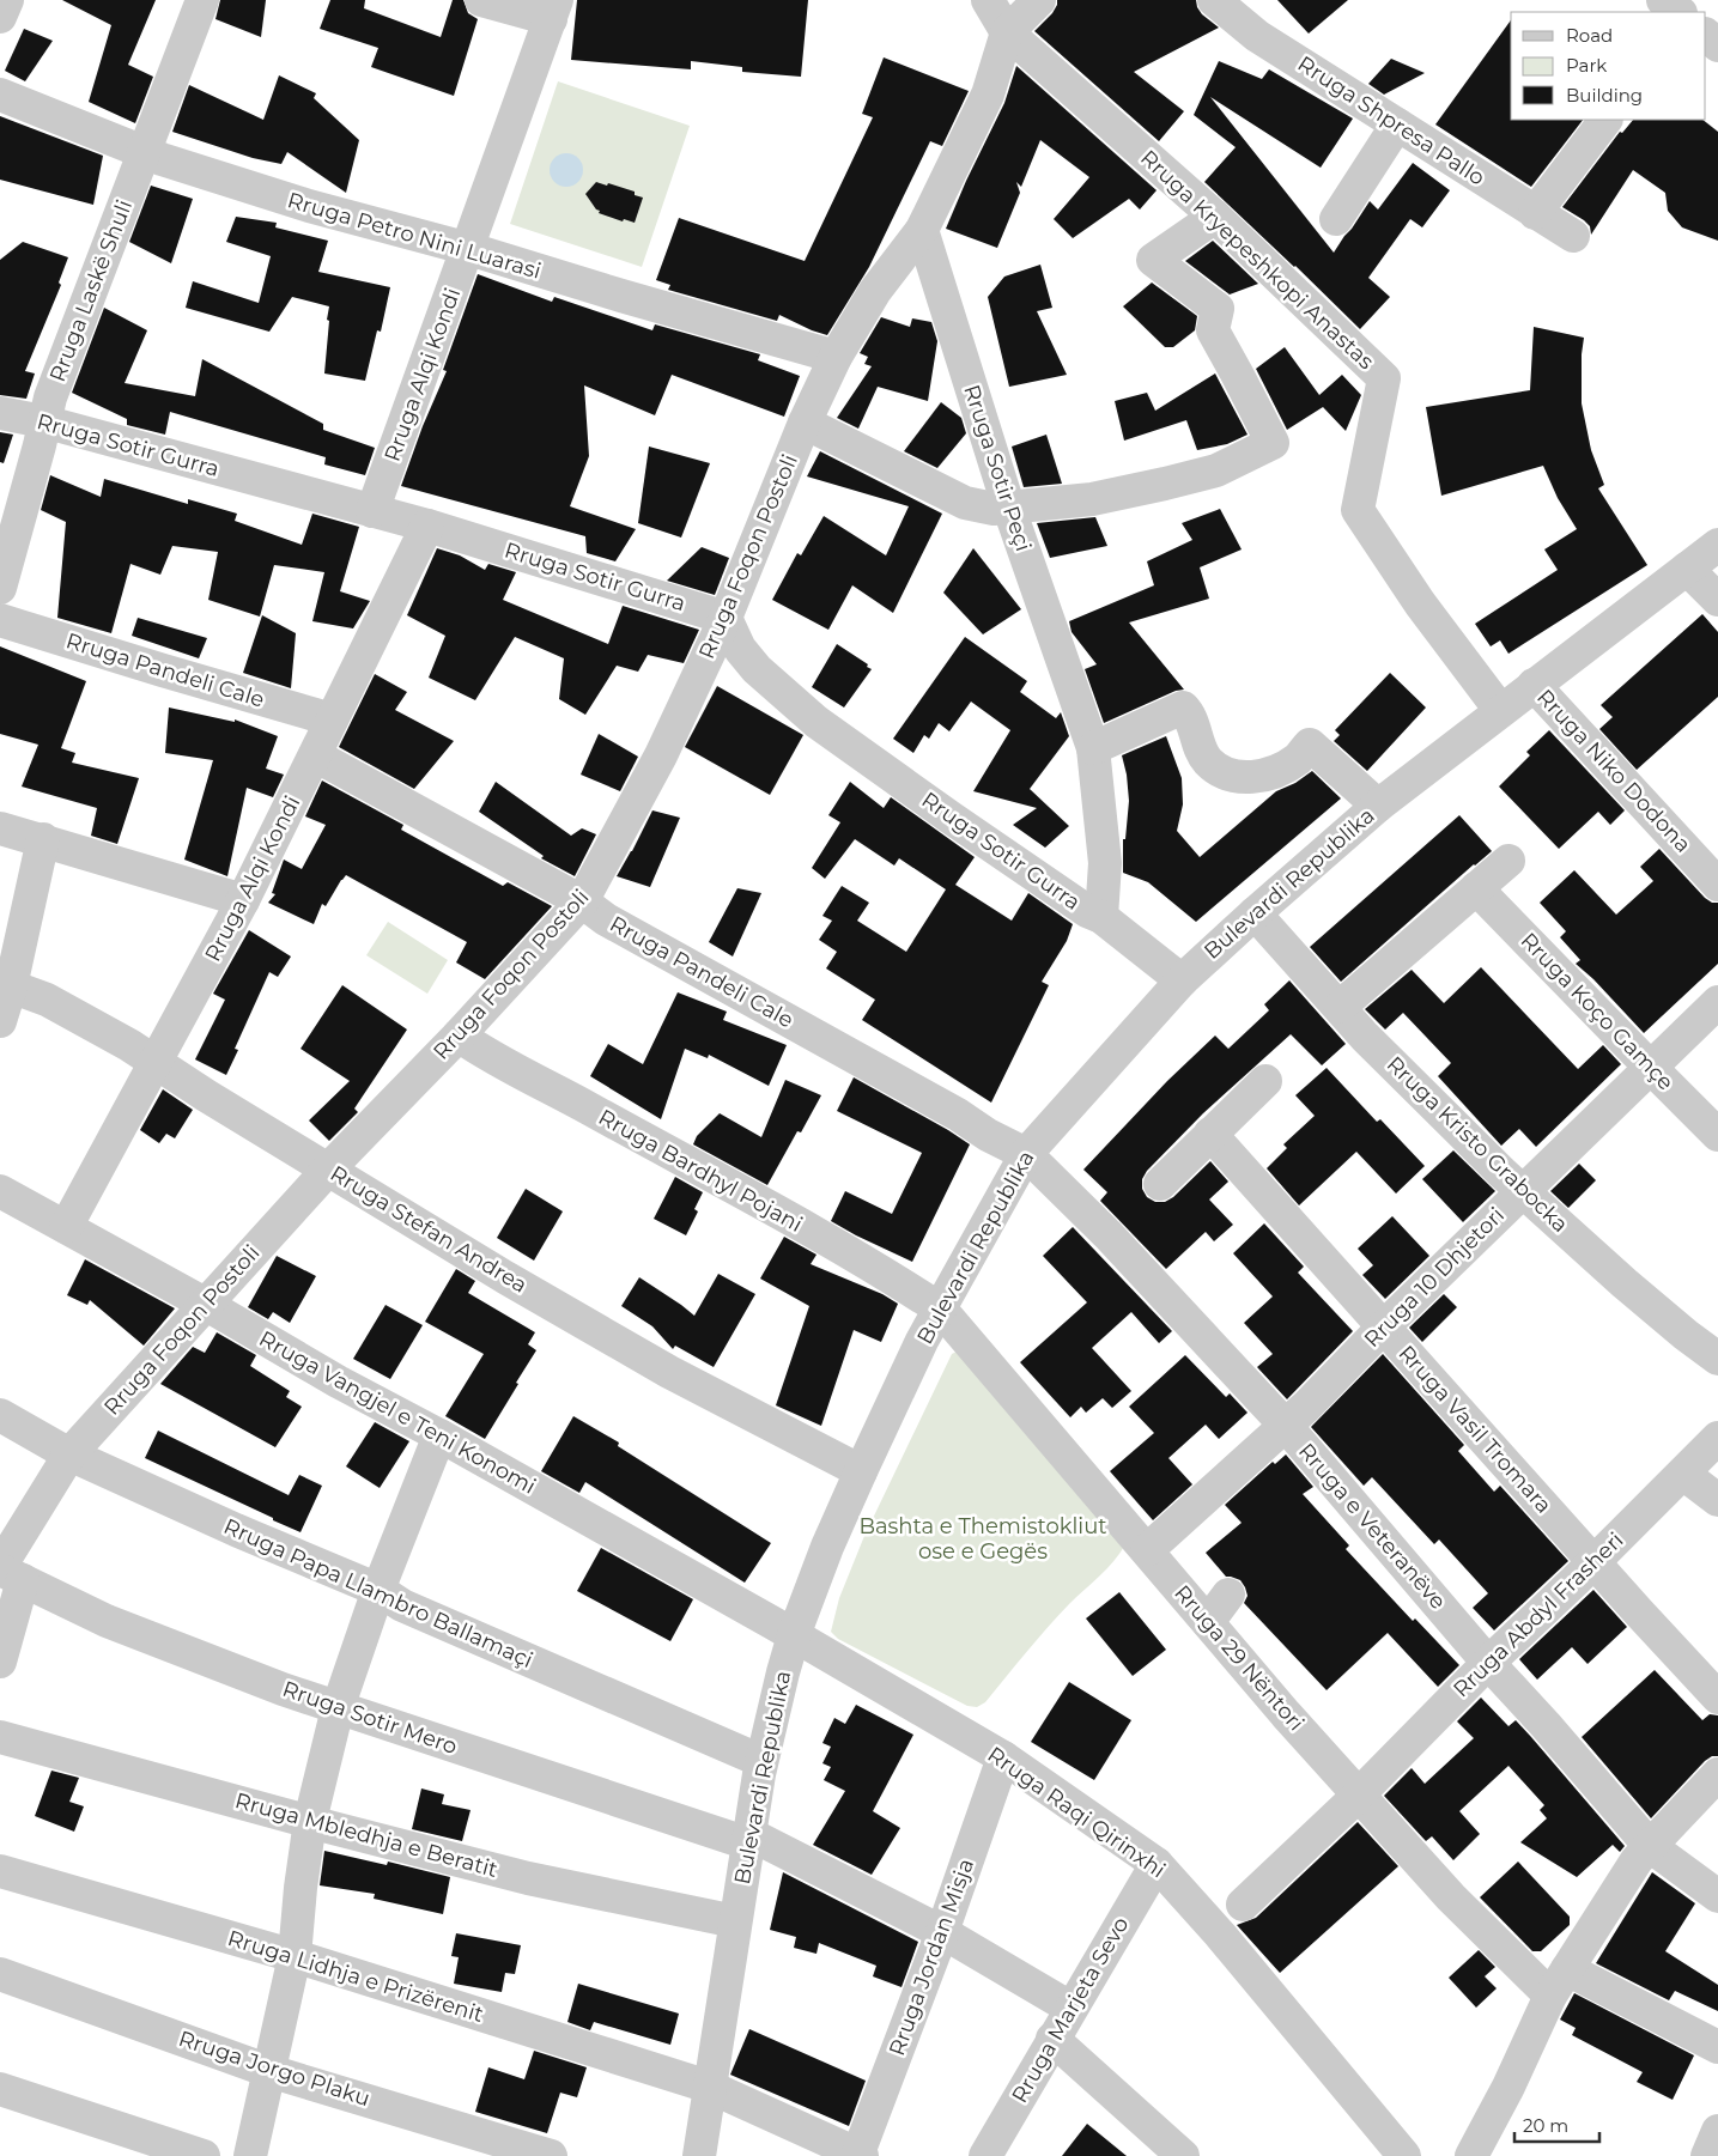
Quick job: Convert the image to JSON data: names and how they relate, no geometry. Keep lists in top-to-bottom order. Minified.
{"streets":{"street":["Rruga Shpresa Pallo","Rruga Petro Nini Luarasi","Rruga Kryepeshkopi Anastas","Rruga Laskë Shuli","Rruga Alqi Kondi","Rruga Sotir Gurra","Rruga Sotir Peçi","Rruga Foqon Postoli","Rruga Pandeli Cale","Rruga Niko Dodona","Bulevardi Republika","Rruga Koço Gamçe","Rruga Kristo Grabocka","Rruga Bardhyl Pojani","Rruga Stefan Andrea","Rruga 10 Dhjetori","Rruga Vangjel e Teni Konomi","Rruga Vasil Tromara","Rruga e Veteranëve","Rruga Papa Llambro Ballamaçi","Rruga Abdyl Frasheri","Rruga 29 Nëntori","Rruga Sotir Mero","Rruga Raqi Qirinxhi","Rruga Mbledhja e Beratit","Rruga Jordan Misja","Rruga Lidhja e Prizërenit","Rruga Marjeta Sevo","Rruga Jorgo Plaku"]},"crossings":[["Rruga Petro Nini Luarasi","Rruga Laskë Shuli"],["Rruga Petro Nini Luarasi","Rruga Alqi Kondi"],["Rruga Petro Nini Luarasi","Rruga Foqon Postoli"],["Rruga Kryepeshkopi Anastas","Bulevardi Republika"],["Rruga Laskë Shuli","Rruga Sotir Gurra"],["Rruga Alqi Kondi","Rruga Sotir Gurra"],["Rruga Alqi Kondi","Rruga Pandeli Cale"],["Rruga Alqi Kondi","Rruga Stefan Andrea"],["Rruga Alqi Kondi","Rruga Vangjel e Teni Konomi"],["Rruga Sotir Gurra","Rruga Sotir Peçi"],["Rruga Sotir Gurra","Rruga Foqon Postoli"],["Rruga Sotir Gurra","Bulevardi Republika"],["Rruga Sotir Peçi","Rruga Foqon Postoli"],["Rruga Foqon Postoli","Rruga Pandeli Cale"],["Rruga Foqon Postoli","Rruga Bardhyl Pojani"],["Rruga Foqon Postoli","Rruga Stefan Andrea"],["Rruga Foqon Postoli","Rruga Vangjel e Teni Konomi"],["Rruga Foqon Postoli","Rruga Papa Llambro Ballamaçi"],["Rruga Foqon Postoli","Rruga Sotir Mero"],["Rruga Pandeli Cale","Bulevardi Republika"],["Rruga Pandeli Cale","Rruga e Veteranëve"],["Rruga Niko Dodona","Bulevardi Republika"],["Bulevardi Republika","Rruga Kristo Grabocka"],["Bulevardi Republika","Rruga Bardhyl Pojani"],["Bulevardi Republika","Rruga Stefan Andrea"],["Bulevardi Republika","Rruga Vangjel e Teni Konomi"],["Bulevardi Republika","Rruga e Veteranëve"],["Bulevardi Republika","Rruga Papa Llambro Ballamaçi"],["Bulevardi Republika","Rruga 29 Nëntori"],["Bulevardi Republika","Rruga Sotir Mero"],["Bulevardi Republika","Rruga Raqi Qirinxhi"],["Bulevardi Republika","Rruga Mbledhja e Beratit"],["Bulevardi Republika","Rruga Lidhja e Prizërenit"],["Rruga Koço Gamçe","Rruga 10 Dhjetori"],["Rruga Kristo Grabocka","Rruga 10 Dhjetori"],["Rruga Bardhyl Pojani","Rruga 29 Nëntori"],["Rruga 10 Dhjetori","Rruga Vasil Tromara"],["Rruga 10 Dhjetori","Rruga e Veteranëve"],["Rruga 10 Dhjetori","Rruga 29 Nëntori"],["Rruga Vangjel e Teni Konomi","Rruga Raqi Qirinxhi"],["Rruga Vasil Tromara","Rruga Abdyl Frasheri"],["Rruga e Veteranëve","Rruga Abdyl Frasheri"],["Rruga Abdyl Frasheri","Rruga 29 Nëntori"],["Rruga Sotir Mero","Rruga Jordan Misja"],["Rruga Sotir Mero","Rruga Marjeta Sevo"],["Rruga Raqi Qirinxhi","Rruga Jordan Misja"],["Rruga Raqi Qirinxhi","Rruga Marjeta Sevo"],["Rruga Jordan Misja","Rruga Lidhja e Prizërenit"]],"parks":["Bashta e Themistokliut ose e Gegës"],"legend":["Road","Park","Building"],"scale_bar":"20 m"}
